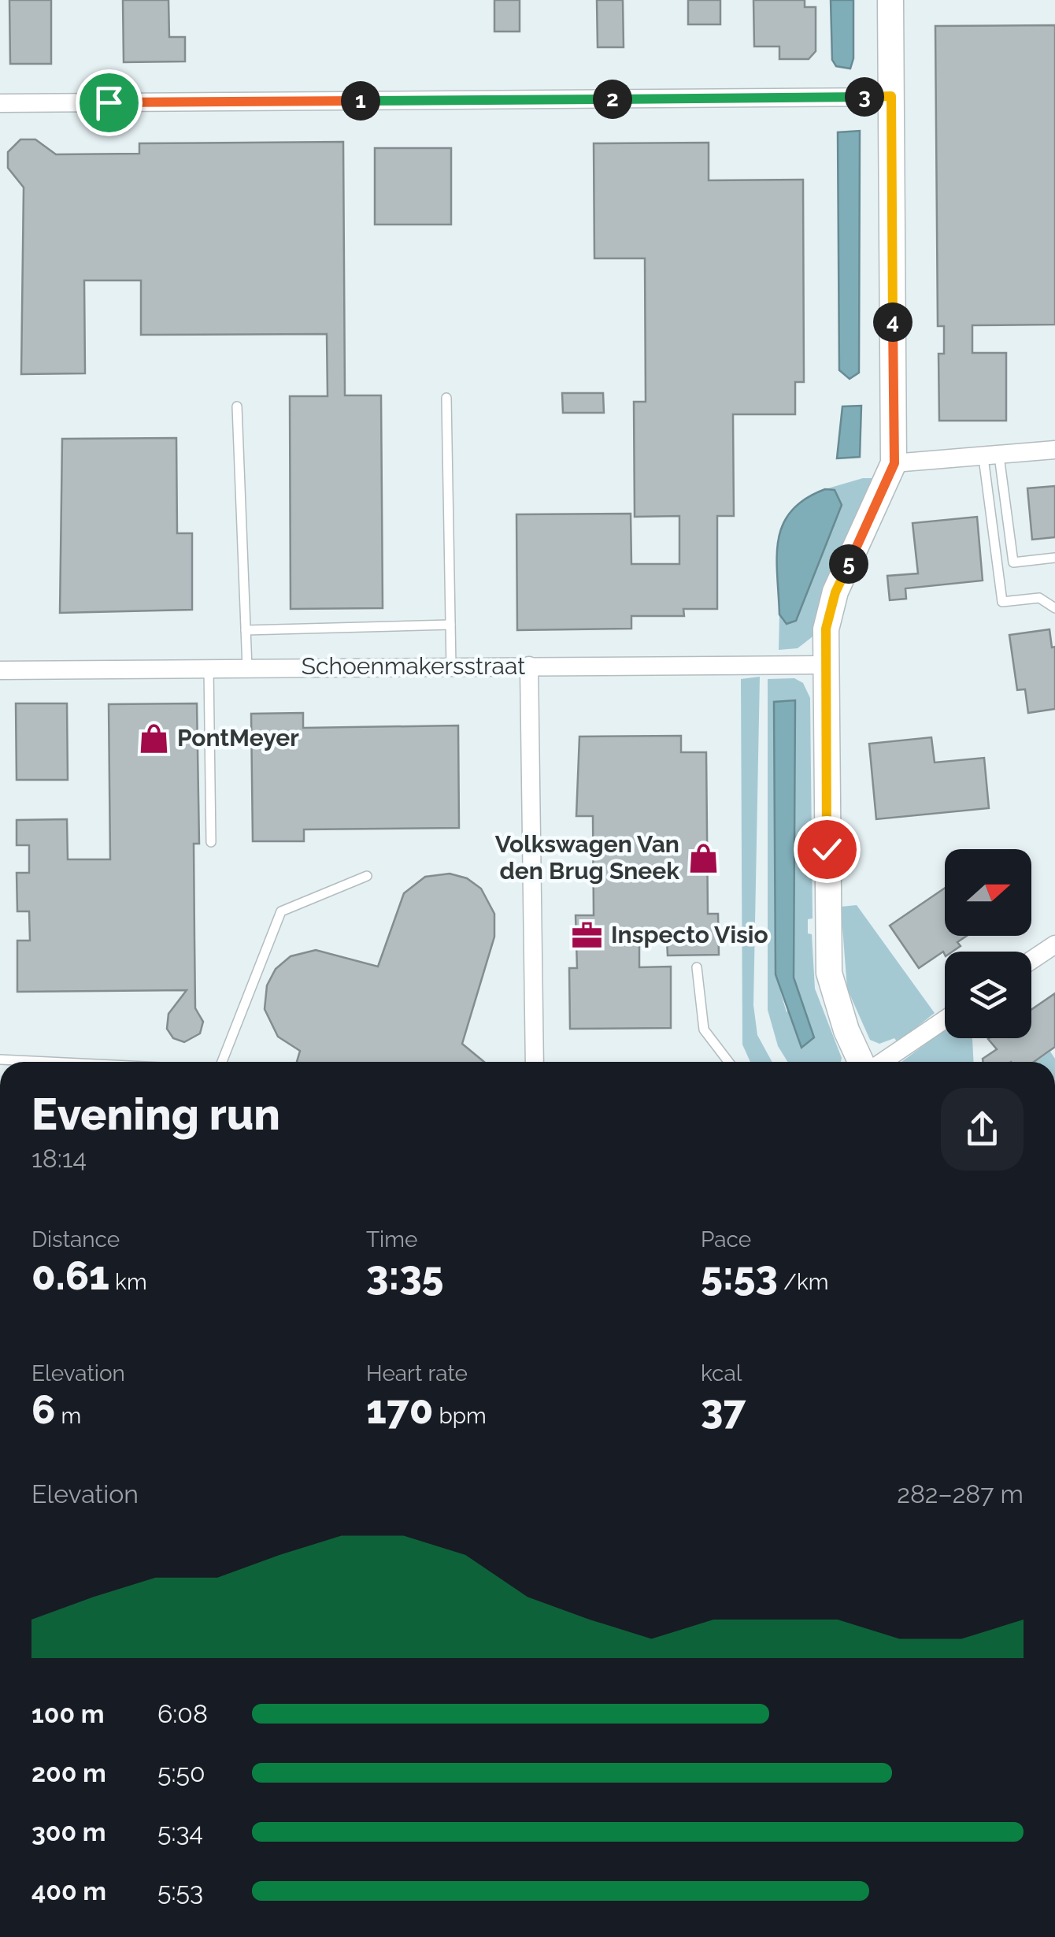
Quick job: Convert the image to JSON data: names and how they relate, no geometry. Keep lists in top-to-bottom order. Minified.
{"streets":{"street":["Schoenmakersstraat"]},"places":{"shop":["PontMeyer","Volkswagen Van den Brug Sneek"],"office":["Inspecto Visio"]},"north":"right","page":{"pins":["3","2","1","4","5"],"heading":["Evening run","18:14"],"stats":[["Distance","0.61 km"],["Time","3:35"],["Pace","5:53 /km"],["Elevation","6 m"],["Heart rate","170 bpm"],["kcal","37"]],"chart":["Elevation","282–287 m"],"list":[{"name":"100 m","note":"6:08"},{"name":"200 m","note":"5:50"},{"name":"300 m","note":"5:34"},{"name":"400 m","note":"5:53"}]}}
